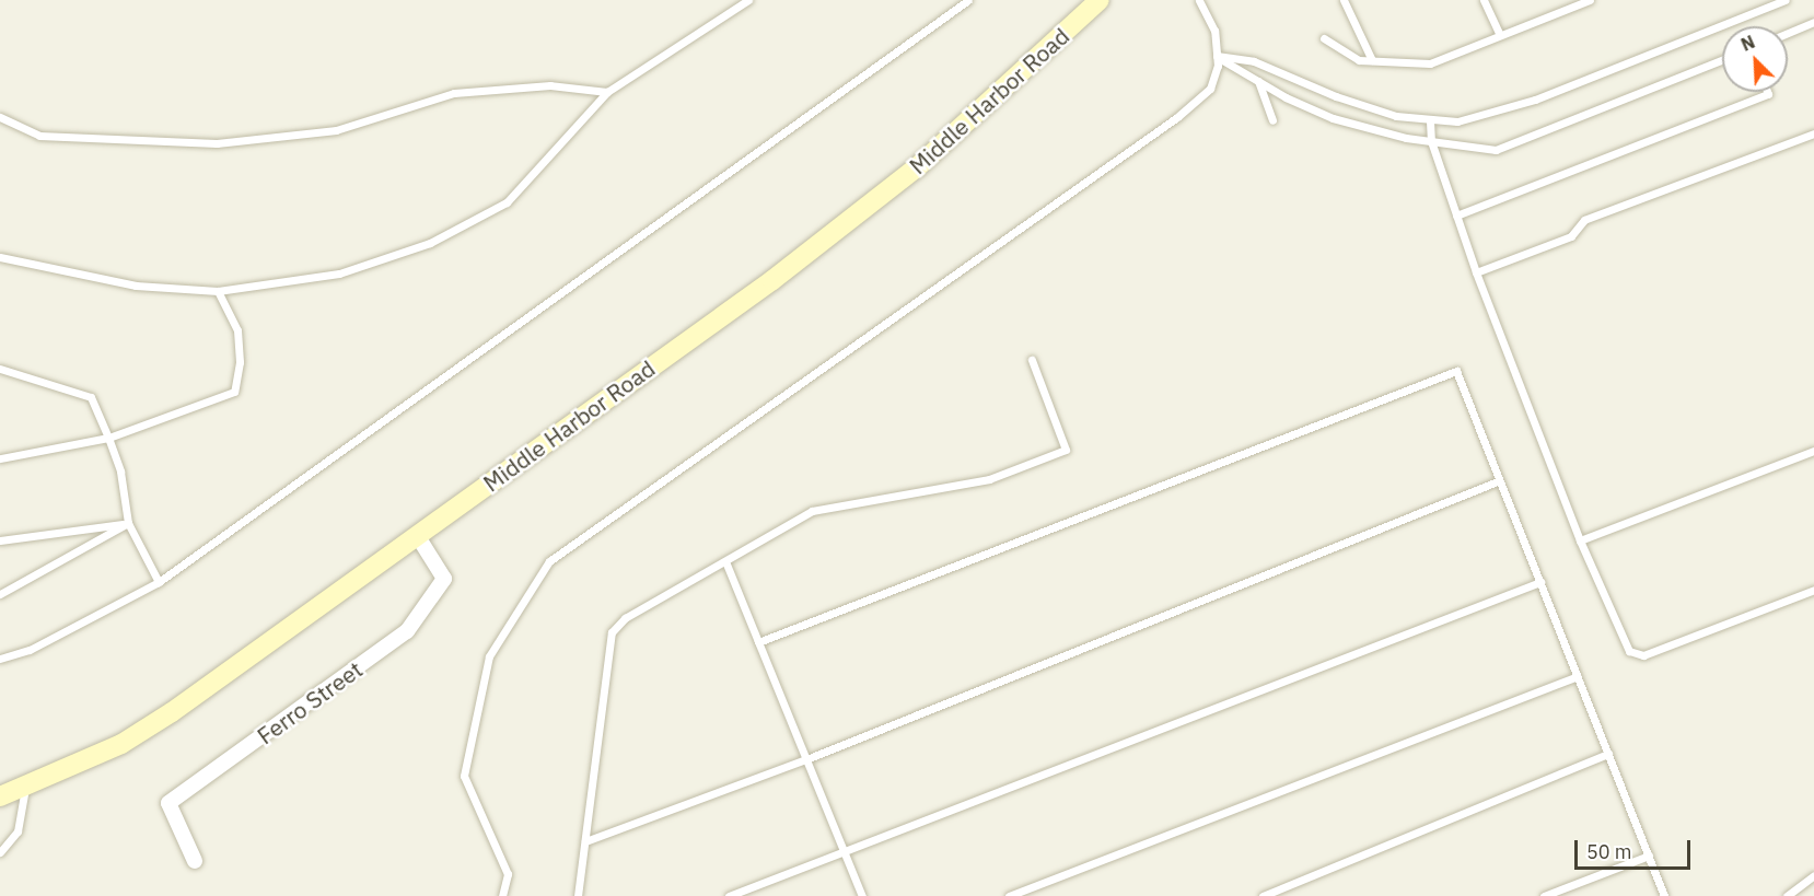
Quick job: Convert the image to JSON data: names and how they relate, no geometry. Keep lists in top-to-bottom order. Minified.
{"streets":{"main road":["Middle Harbor Road"],"street":["Ferro Street"]},"crossings":[["Middle Harbor Road","Ferro Street"]],"scale_bar":"50 m","north":"top left"}
